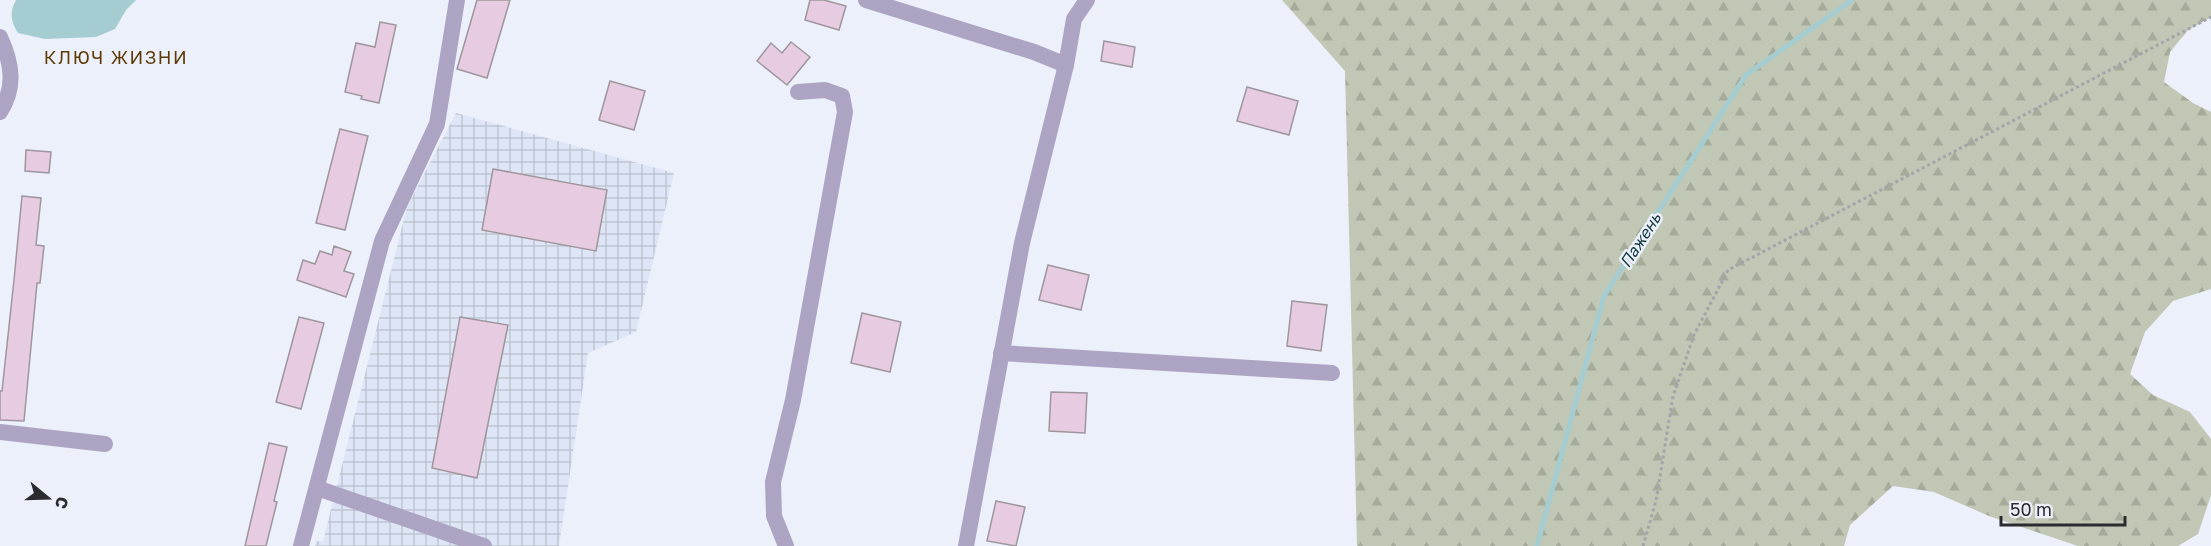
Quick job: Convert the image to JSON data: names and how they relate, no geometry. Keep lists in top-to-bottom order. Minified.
{"districts":["КЛЮЧ ЖИЗНИ"],"water":["Пажень"],"scale_bar":"50 m","north":"right"}
